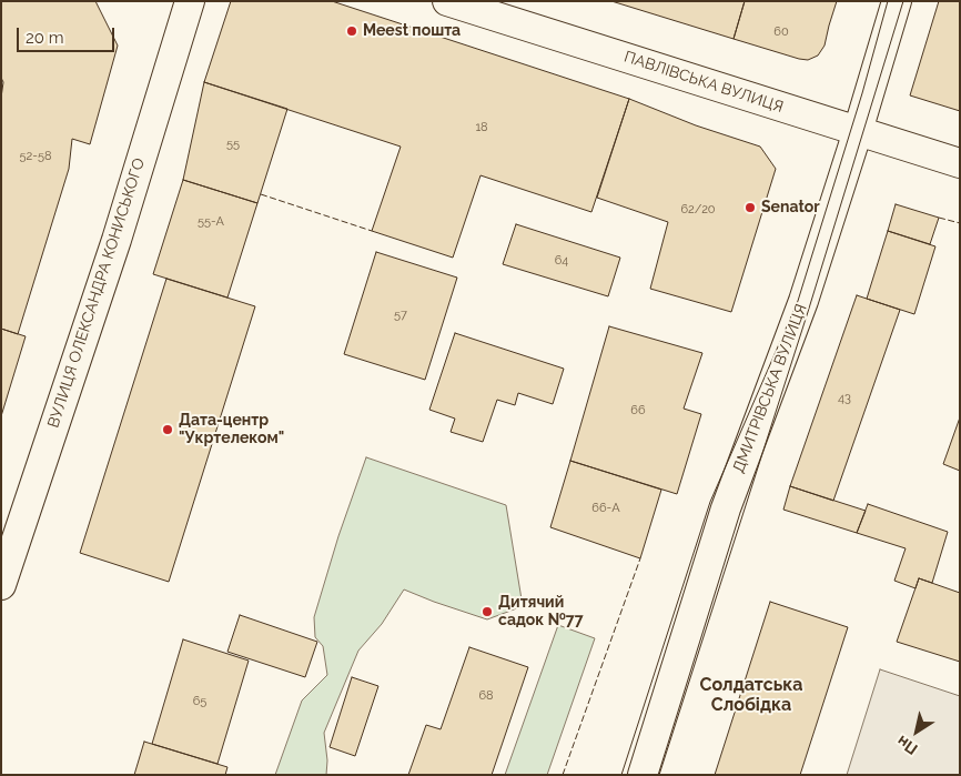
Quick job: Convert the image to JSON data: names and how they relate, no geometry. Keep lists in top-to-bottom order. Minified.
{"streets":{"street":["ПАВЛІВСЬКА ВУЛИЦЯ","ВУЛИЦЯ ОЛЕКСАНДРА КОНИСЬКОГО","ДМИТРІВСЬКА ВУЛИЦЯ"]},"crossings":[["ПАВЛІВСЬКА ВУЛИЦЯ","ДМИТРІВСЬКА ВУЛИЦЯ"]],"districts":["Солдатська Слобідка"],"places":["Meest пошта","Senator","Дата-центр \"Укртелеком\"","Дитячий садок №77"],"house_numbers":["60","18","55","52-58","62/20","55-А","64","57","43","66","66-А","68","65"],"scale_bar":"20 m","north":"bottom left"}
